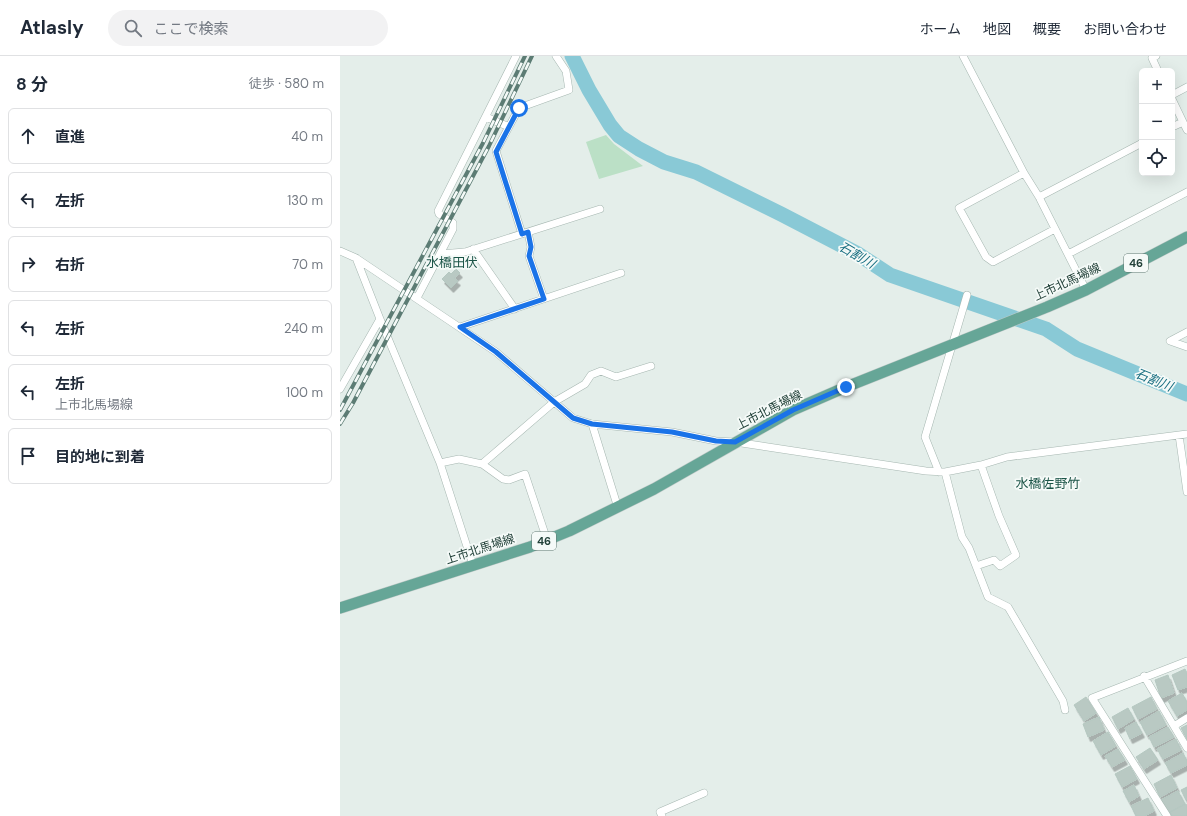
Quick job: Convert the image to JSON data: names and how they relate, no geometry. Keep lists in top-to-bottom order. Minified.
{"streets":{"main road":["46","上市北馬場線"]},"districts":["水橋田伏","水橋佐野竹"],"water":["石割川"],"page":{"header":"Atlasly","search":"ここで検索","nav":["ホーム","地図","概要","お問い合わせ"],"heading":["8 分","徒歩 · 580 m"],"map_buttons":["+","−"],"list":[["直進","40 m"],["左折","130 m"],["右折","70 m"],["左折","240 m"],["左折","上市北馬場線","100 m"],"目的地に到着"]}}
